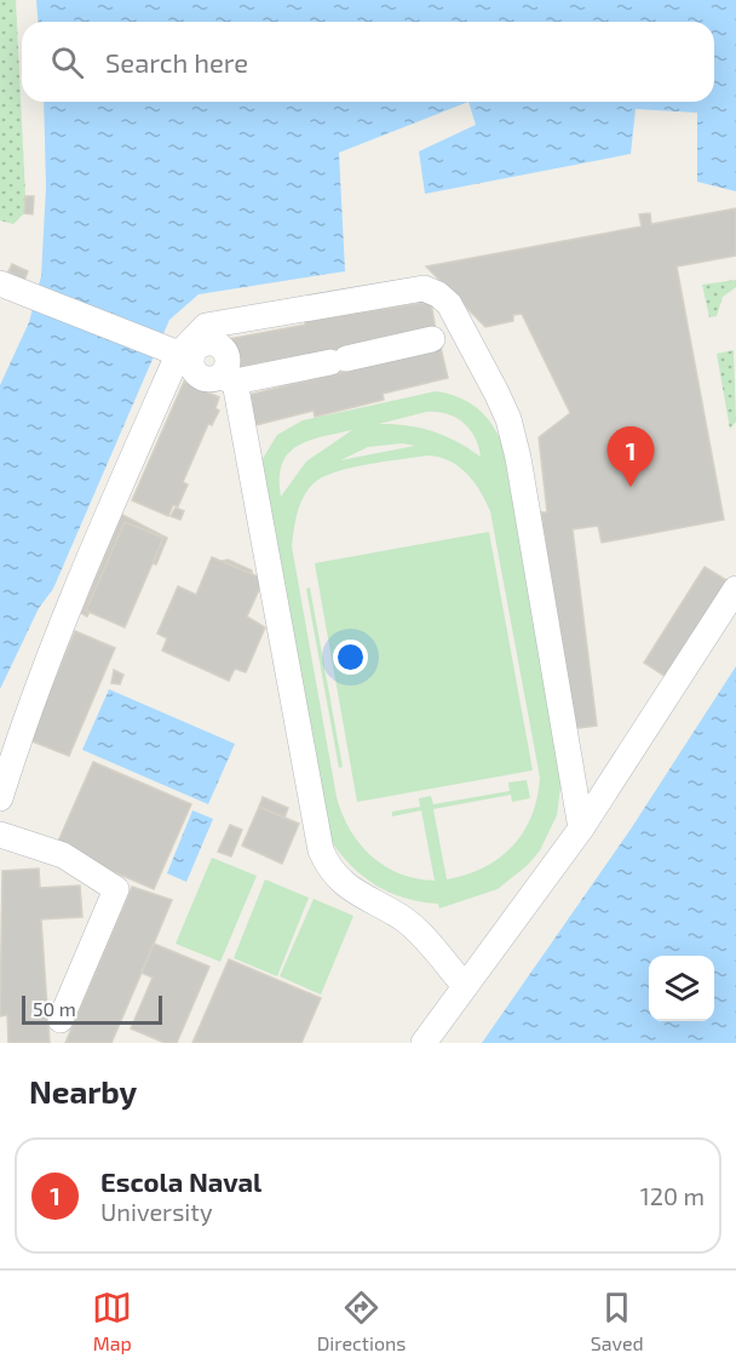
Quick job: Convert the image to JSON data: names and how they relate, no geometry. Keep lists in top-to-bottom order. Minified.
{"scale_bar":"50 m","page":{"search":"Search here","pins":"1","scale":"50 m","heading":"Nearby","list":[{"mark":"1","name":"Escola Naval","note":"University","value":"120 m"}],"nav":["Map","Directions","Saved"]}}
